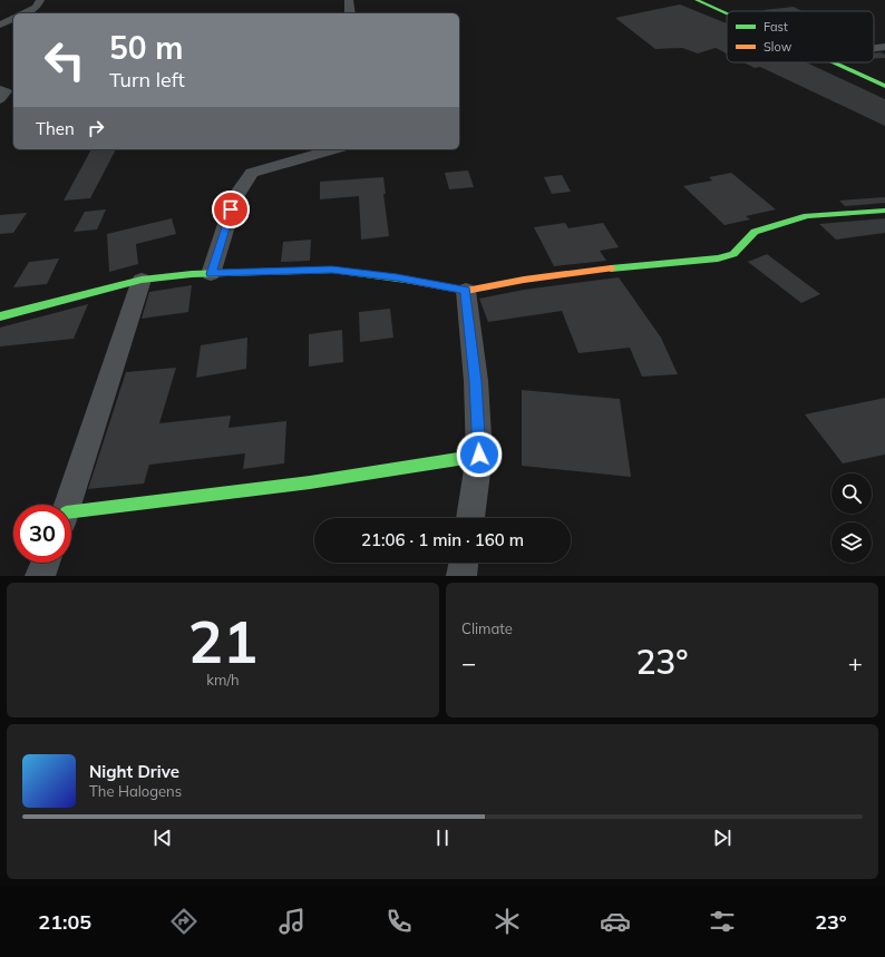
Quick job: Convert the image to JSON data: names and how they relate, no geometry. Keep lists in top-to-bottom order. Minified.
{"legend":["Fast","Slow"],"page":{"turn":["50 m","Turn left"],"then":"Then","limit":"30","trip":"21:06 · 1 min · 160 m","tile":[["21","km/h"],"Climate"],"heat":["−","23°","+"],"song":["Night Drive","The Halogens"],"tabs":["21:05","23°"]}}
